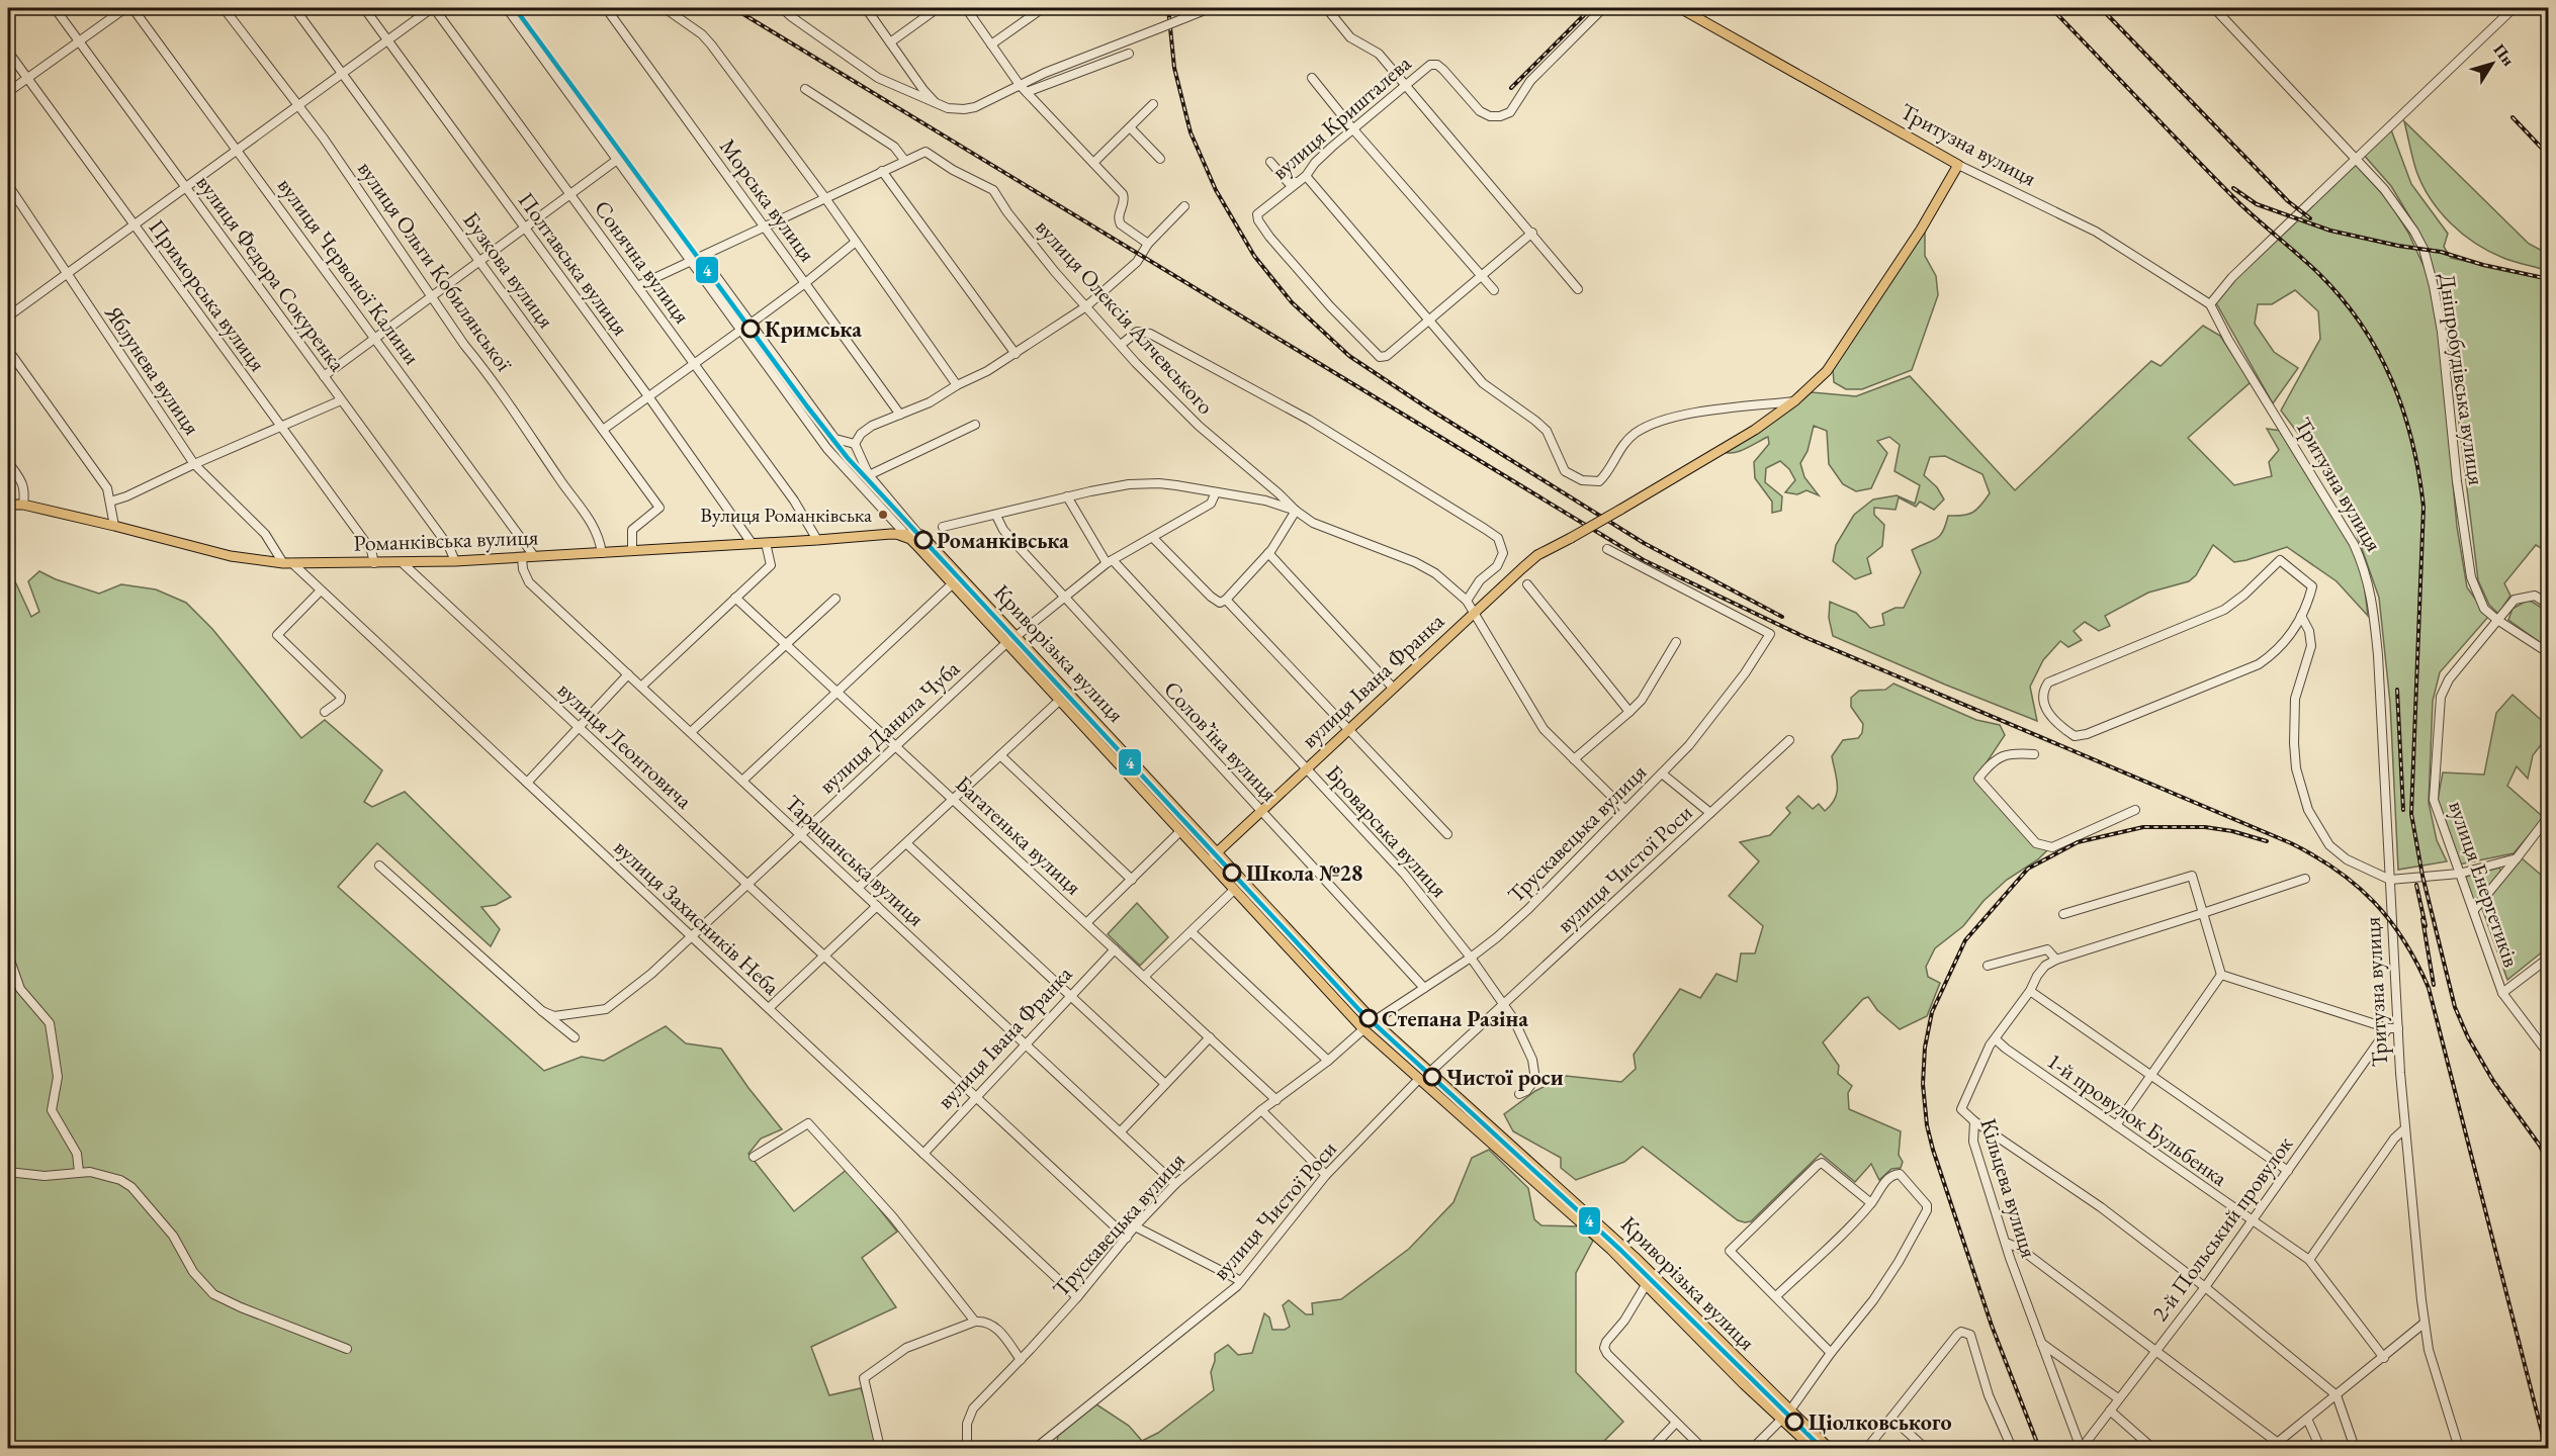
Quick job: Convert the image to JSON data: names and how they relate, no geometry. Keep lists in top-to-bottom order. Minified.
{"streets":{"main road":["Тритузна вулиця","Романківська вулиця","Криворізька вулиця","вулиця Івана Франка"],"street":["вулиця Кришталева","Морська вулиця","Сонячна вулиця","Полтавська вулиця","вулиця Ольги Кобилянської","Бузкова вулиця","вулиця Червоної Калини","вулиця Федора Сокуренка","Приморська вулиця","вулиця Олексія Алчевського","Яблунева вулиця","Дніпробудівська вулиця","вулиця Данила Чуба","Соловʼїна вулиця","вулиця Леонтовича","Броварська вулиця","Трускавецька вулиця","Багатенька вулиця","Таращанська вулиця","вулиця Чистої Роси","вулиця Енергетиків","вулиця Захисників Неба","1-й провулок Бульбенка","Кільцева вулиця","2-й Польський провулок"]},"crossings":[["Тритузна вулиця","вулиця Івана Франка"],["Сонячна вулиця","Романківська вулиця"],["Полтавська вулиця","Романківська вулиця"],["вулиця Ольги Кобилянської","Романківська вулиця"],["Бузкова вулиця","Романківська вулиця"],["вулиця Червоної Калини","Романківська вулиця"],["вулиця Федора Сокуренка","Романківська вулиця"],["Приморська вулиця","Романківська вулиця"],["Яблунева вулиця","Романківська вулиця"],["Яблунева вулиця","вулиця Захисників Неба"],["Дніпробудівська вулиця","вулиця Енергетиків"],["Романківська вулиця","Криворізька вулиця"],["Романківська вулиця","вулиця Леонтовича"],["Романківська вулиця","Таращанська вулиця"],["Романківська вулиця","вулиця Захисників Неба"],["Криворізька вулиця","вулиця Івана Франка"],["Криворізька вулиця","вулиця Данила Чуба"],["Криворізька вулиця","Трускавецька вулиця"],["Криворізька вулиця","вулиця Чистої Роси"],["вулиця Івана Франка","Соловʼїна вулиця"],["вулиця Івана Франка","вулиця Леонтовича"],["вулиця Івана Франка","Броварська вулиця"],["вулиця Івана Франка","Багатенька вулиця"],["вулиця Івана Франка","Таращанська вулиця"],["вулиця Івана Франка","вулиця Захисників Неба"],["вулиця Данила Чуба","вулиця Леонтовича"],["вулиця Данила Чуба","Багатенька вулиця"],["вулиця Данила Чуба","Таращанська вулиця"],["вулиця Данила Чуба","вулиця Захисників Неба"],["Соловʼїна вулиця","Трускавецька вулиця"],["вулиця Леонтовича","Трускавецька вулиця"],["Броварська вулиця","Трускавецька вулиця"],["Броварська вулиця","вулиця Чистої Роси"],["Трускавецька вулиця","Багатенька вулиця"],["Трускавецька вулиця","Таращанська вулиця"],["Трускавецька вулиця","вулиця Захисників Неба"],["1-й провулок Бульбенка","Кільцева вулиця"],["1-й провулок Бульбенка","2-й Польський провулок"],["Кільцева вулиця","2-й Польський провулок"]],"places":["Кримська","Вулиця Романківська","Романківська","Школа №28","Степана Разіна","Чистої роси","Ціолковського"],"lines":["transit line 4"],"north":"top right"}
